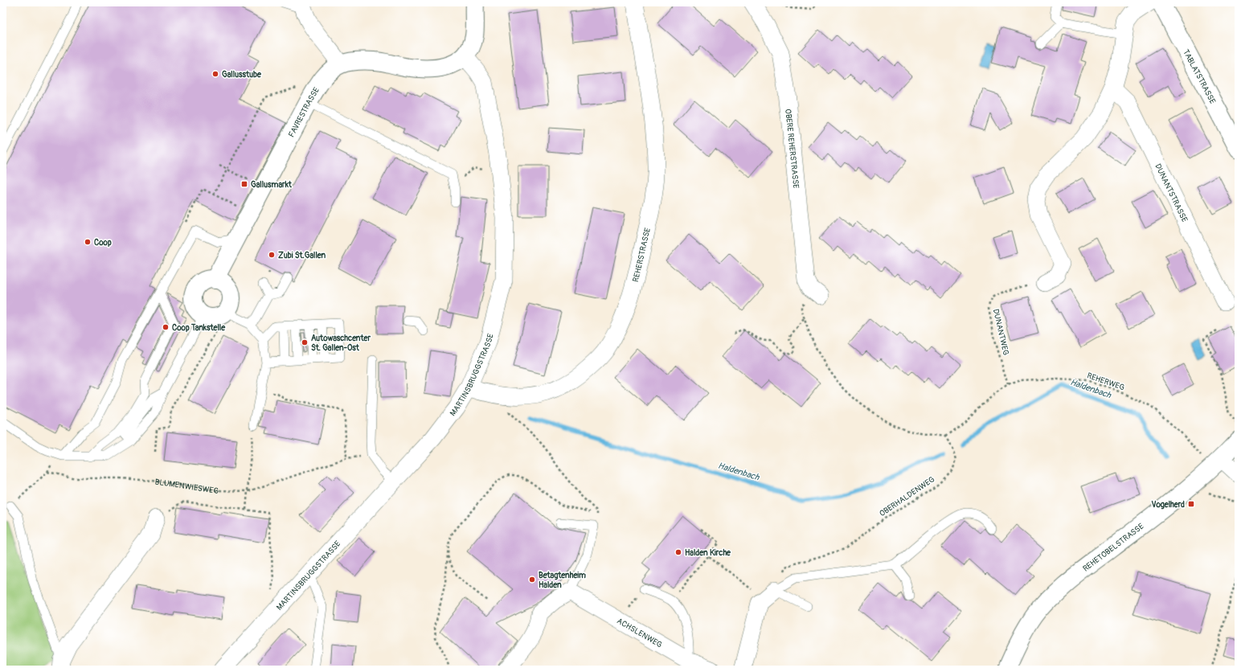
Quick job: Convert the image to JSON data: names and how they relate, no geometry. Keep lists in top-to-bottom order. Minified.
{"streets":{"street":["TABLATSTRASSE","FAVRESTRASSE","OBERE REHERSTRASSE","DUNANTSTRASSE","REHERSTRASSE","MARTINSBRUGGSTRASSE","REHETOBELSTRASSE","ACHSLENWEG"],"path":["DUNANTWEG","REHERWEG","BLUMENWIESWEG","OBERHALDENWEG"]},"crossings":[["FAVRESTRASSE","MARTINSBRUGGSTRASSE"],["REHERSTRASSE","MARTINSBRUGGSTRASSE"],["DUNANTWEG","REHERWEG"],["REHERWEG","OBERHALDENWEG"]],"water":["Haldenbach"],"places":{"other":["Gallusstube","Coop","Zubi St.Gallen","Coop Tankstelle","Autowaschcenter St. Gallen-Ost","Halden Kirche","Betagtenheim Halden"],"transit":["Gallusmarkt","Vogelherd"]}}
